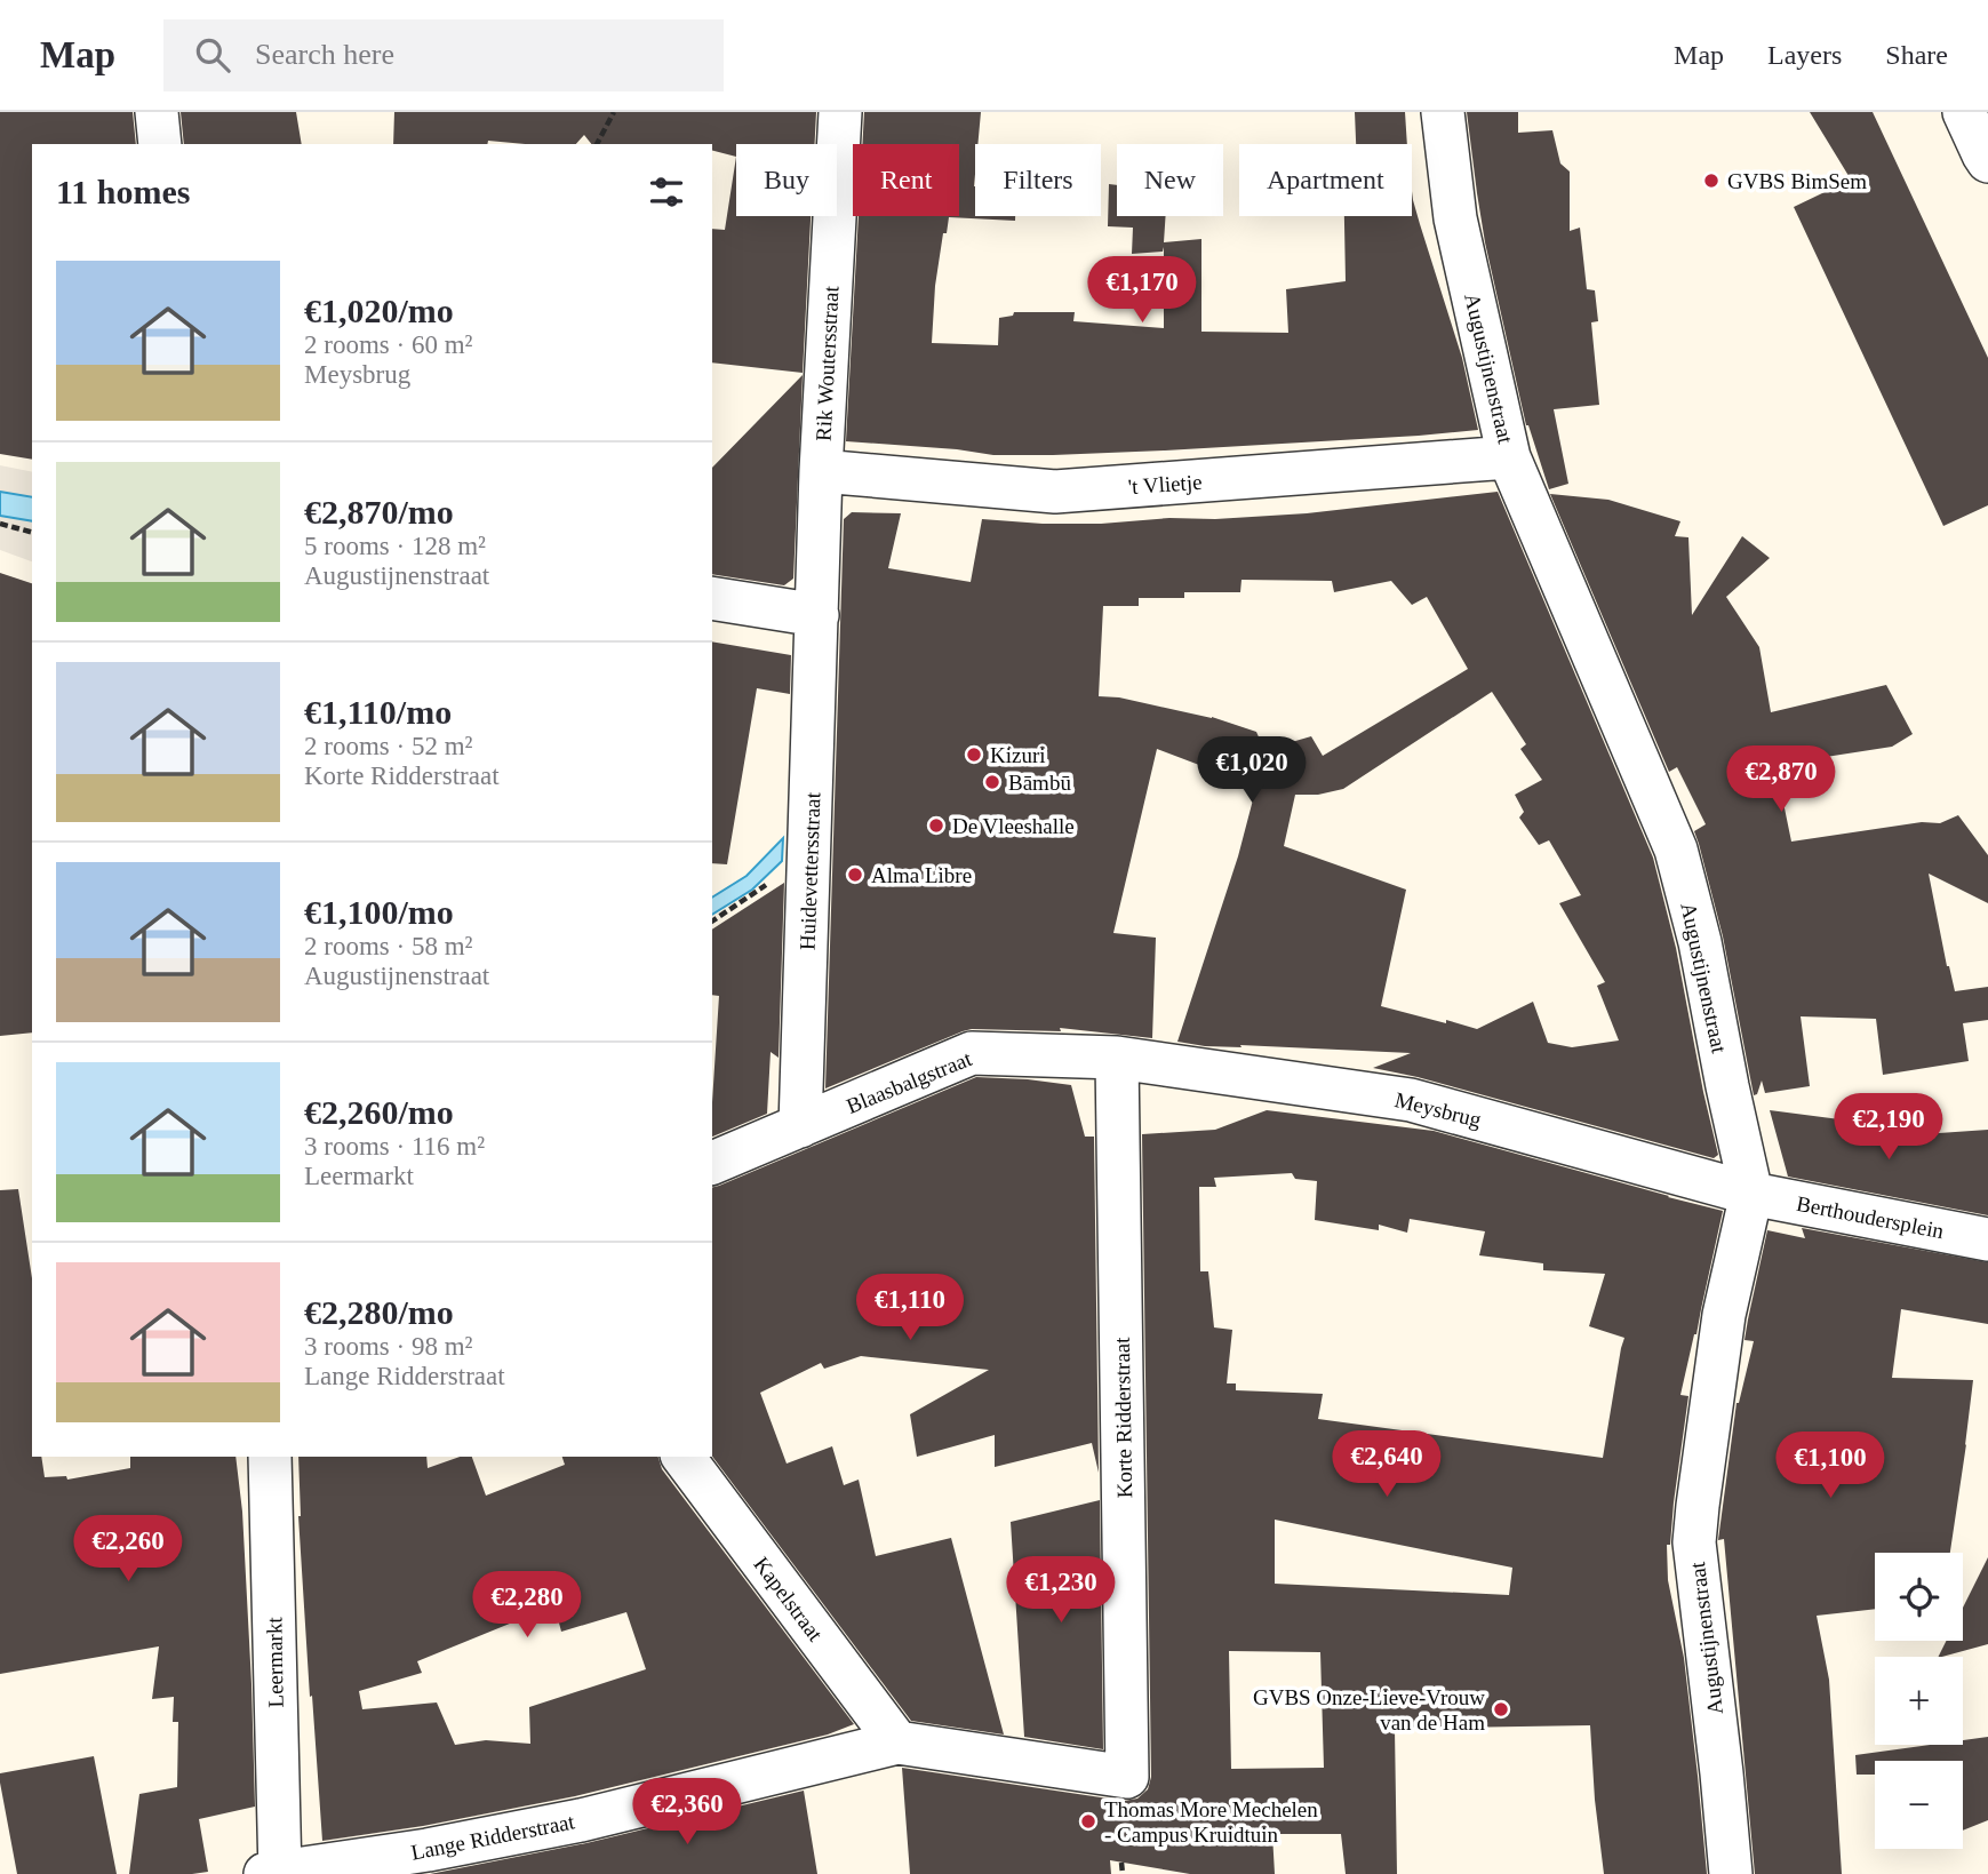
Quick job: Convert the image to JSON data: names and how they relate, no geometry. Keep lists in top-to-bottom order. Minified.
{"streets":{"street":["Rik Woutersstraat","Augustijnenstraat","'t Vlietje","Huidevettersstraat","Blaasbalgstraat","Meysbrug","Berthoudersplein","Korte Ridderstraat","Kapelstraat","Leermarkt","Lange Ridderstraat"]},"crossings":[["Rik Woutersstraat","'t Vlietje"],["Rik Woutersstraat","Huidevettersstraat"],["Augustijnenstraat","'t Vlietje"],["Augustijnenstraat","Meysbrug"],["Augustijnenstraat","Berthoudersplein"],["Huidevettersstraat","Blaasbalgstraat"],["Blaasbalgstraat","Meysbrug"],["Blaasbalgstraat","Korte Ridderstraat"],["Meysbrug","Berthoudersplein"],["Meysbrug","Korte Ridderstraat"],["Korte Ridderstraat","Lange Ridderstraat"],["Kapelstraat","Lange Ridderstraat"],["Leermarkt","Lange Ridderstraat"]],"places":["GVBS BimSem","Kizuri","Bāmbū","De Vleeshalle","Alma Libre","GVBS Onze-Lieve-Vrouw van de Ham","Thomas More Mechelen - Campus Kruidtuin"],"page":{"header":"Map","search":"Search here","nav":["Map","Layers","Share"],"chip":["Buy","Rent","Filters","New","Apartment"],"heading":"11 homes","list":[{"name":"€1,020/mo","note":"2 rooms · 60 m² · Meysbrug"},{"name":"€2,870/mo","note":"5 rooms · 128 m² · Augustijnenstraat"},{"name":"€1,110/mo","note":"2 rooms · 52 m² · Korte Ridderstraat"},{"name":"€1,100/mo","note":"2 rooms · 58 m² · Augustijnenstraat"},{"name":"€2,260/mo","note":"3 rooms · 116 m² · Leermarkt"},{"name":"€2,280/mo","note":"3 rooms · 98 m² · Lange Ridderstraat"}],"price":["€1,170","€1,020","€2,870","€2,190","€1,110","€2,640","€1,100","€2,260","€1,230","€2,280","€2,360"],"map_buttons":["+","−"]}}
